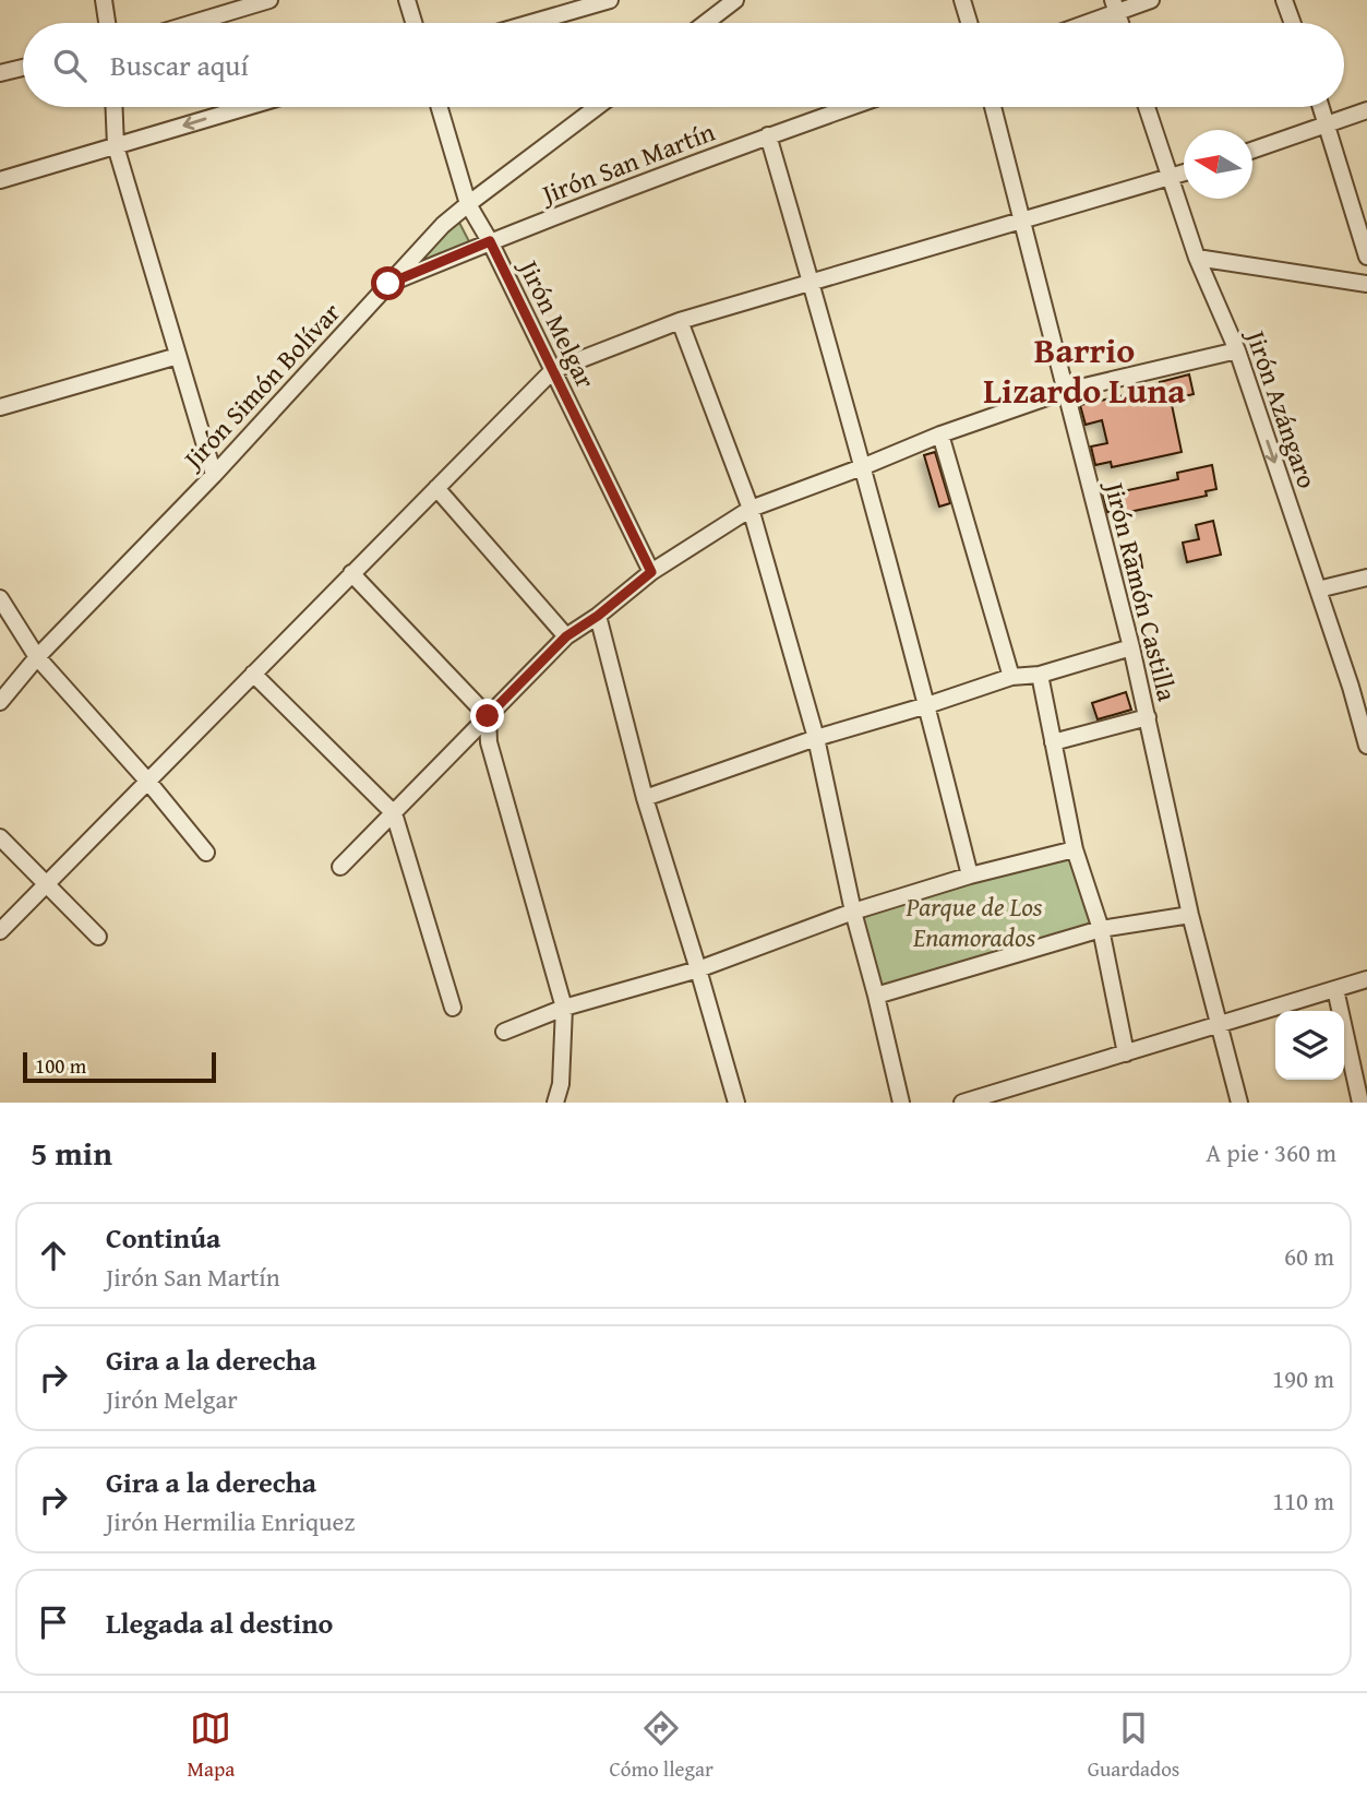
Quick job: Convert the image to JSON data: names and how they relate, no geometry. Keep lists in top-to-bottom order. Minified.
{"streets":{"street":["Jirón San Martín","Jirón Melgar","Jirón Simón Bolívar","Jirón Azángaro","Jirón Ramón Castilla"]},"crossings":[["Jirón San Martín","Jirón Melgar"],["Jirón San Martín","Jirón Simón Bolívar"],["Jirón Melgar","Jirón Simón Bolívar"]],"one_way":["Jirón Azángaro"],"districts":["Barrio Lizardo Luna"],"parks":["Parque de Los Enamorados"],"scale_bar":"100 m","north":"left","page":{"search":"Buscar aquí","scale":"100 m","heading":["5 min","A pie · 360 m"],"list":[["Continúa","Jirón San Martín","60 m"],["Gira a la derecha","Jirón Melgar","190 m"],["Gira a la derecha","Jirón Hermilia Enriquez","110 m"],"Llegada al destino"],"nav":["Mapa","Cómo llegar","Guardados"]}}
